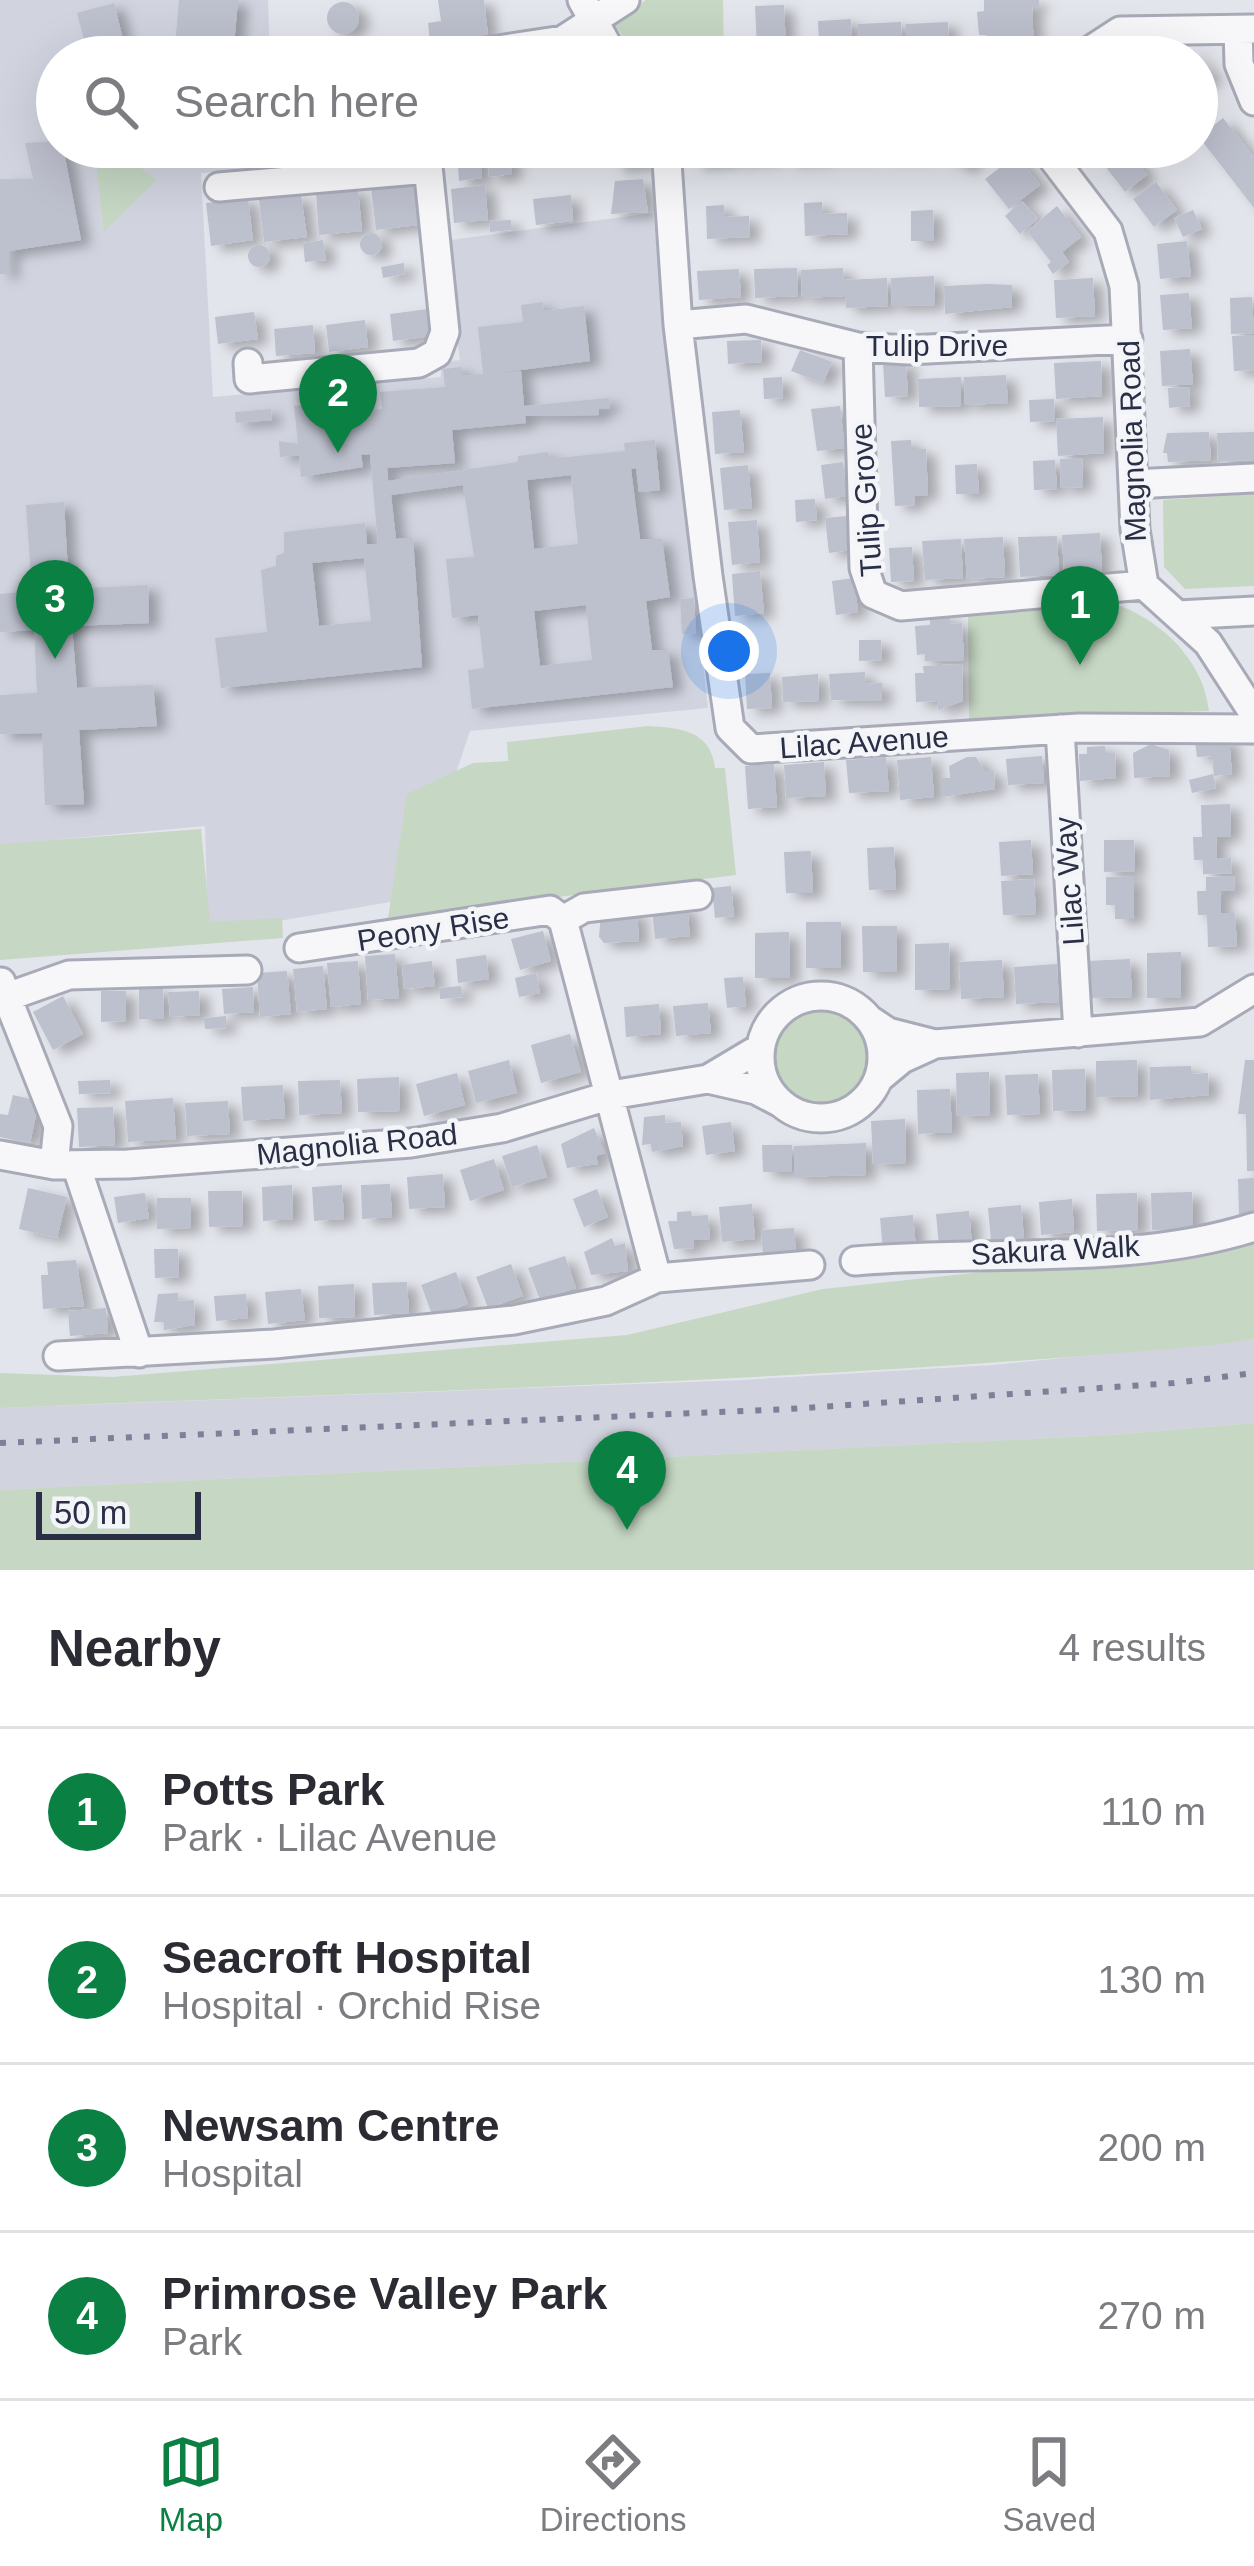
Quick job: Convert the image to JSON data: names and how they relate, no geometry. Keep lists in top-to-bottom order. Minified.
{"streets":{"street":["Tulip Drive","Magnolia Road","Tulip Grove","Lilac Avenue","Lilac Way","Peony Rise","Sakura Walk"]},"crossings":[["Tulip Drive","Magnolia Road"],["Tulip Drive","Tulip Grove"],["Tulip Drive","Lilac Avenue"],["Magnolia Road","Tulip Grove"],["Magnolia Road","Lilac Way"],["Lilac Avenue","Lilac Way"]],"scale_bar":"50 m","page":{"search":"Search here","pins":["2","3","1","4"],"scale":"50 m","heading":["Nearby","4 results"],"list":[{"mark":"1","name":"Potts Park","note":"Park · Lilac Avenue","value":"110 m"},{"mark":"2","name":"Seacroft Hospital","note":"Hospital · Orchid Rise","value":"130 m"},{"mark":"3","name":"Newsam Centre","note":"Hospital","value":"200 m"},{"mark":"4","name":"Primrose Valley Park","note":"Park","value":"270 m"}],"nav":["Map","Directions","Saved"]}}
